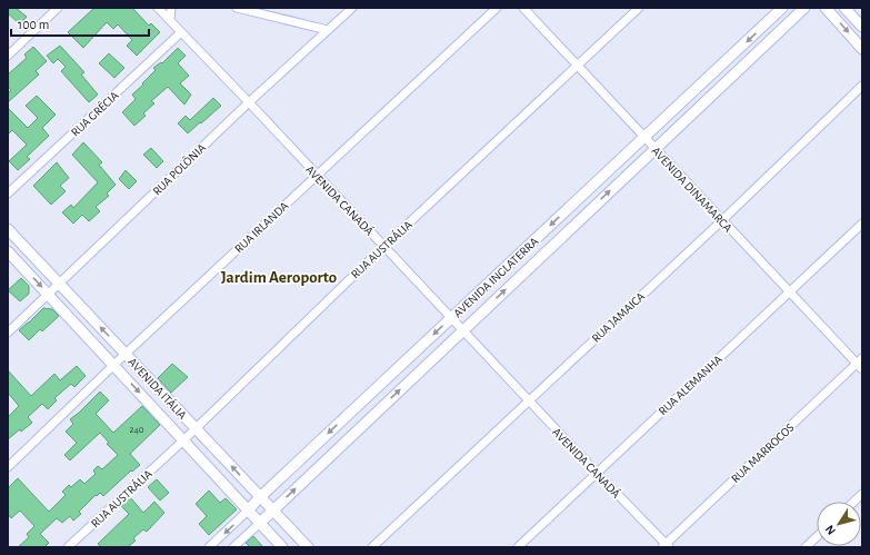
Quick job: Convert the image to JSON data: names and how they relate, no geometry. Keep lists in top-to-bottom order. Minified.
{"streets":{"street":["RUA GRÉCIA","RUA POLÔNIA","AVENIDA DINAMARCA","AVENIDA CANADÁ","RUA IRLANDA","RUA AUSTRÁLIA","AVENIDA INGLATERRA","RUA JAMAICA","RUA ALEMANHA","AVENIDA ITÁLIA","RUA MARROCOS"]},"crossings":[["RUA GRÉCIA","AVENIDA CANADÁ"],["RUA POLÔNIA","AVENIDA CANADÁ"],["RUA POLÔNIA","AVENIDA ITÁLIA"],["AVENIDA DINAMARCA","RUA AUSTRÁLIA"],["AVENIDA DINAMARCA","AVENIDA INGLATERRA"],["AVENIDA DINAMARCA","RUA JAMAICA"],["AVENIDA DINAMARCA","RUA ALEMANHA"],["AVENIDA DINAMARCA","RUA MARROCOS"],["AVENIDA CANADÁ","RUA IRLANDA"],["AVENIDA CANADÁ","RUA AUSTRÁLIA"],["AVENIDA CANADÁ","AVENIDA INGLATERRA"],["AVENIDA CANADÁ","RUA JAMAICA"],["AVENIDA CANADÁ","RUA ALEMANHA"],["AVENIDA CANADÁ","RUA MARROCOS"],["RUA IRLANDA","AVENIDA ITÁLIA"],["RUA AUSTRÁLIA","AVENIDA ITÁLIA"],["AVENIDA INGLATERRA","AVENIDA ITÁLIA"]],"districts":["Jardim Aeroporto"],"house_numbers":["240"],"scale_bar":"100 m","north":"bottom left"}
